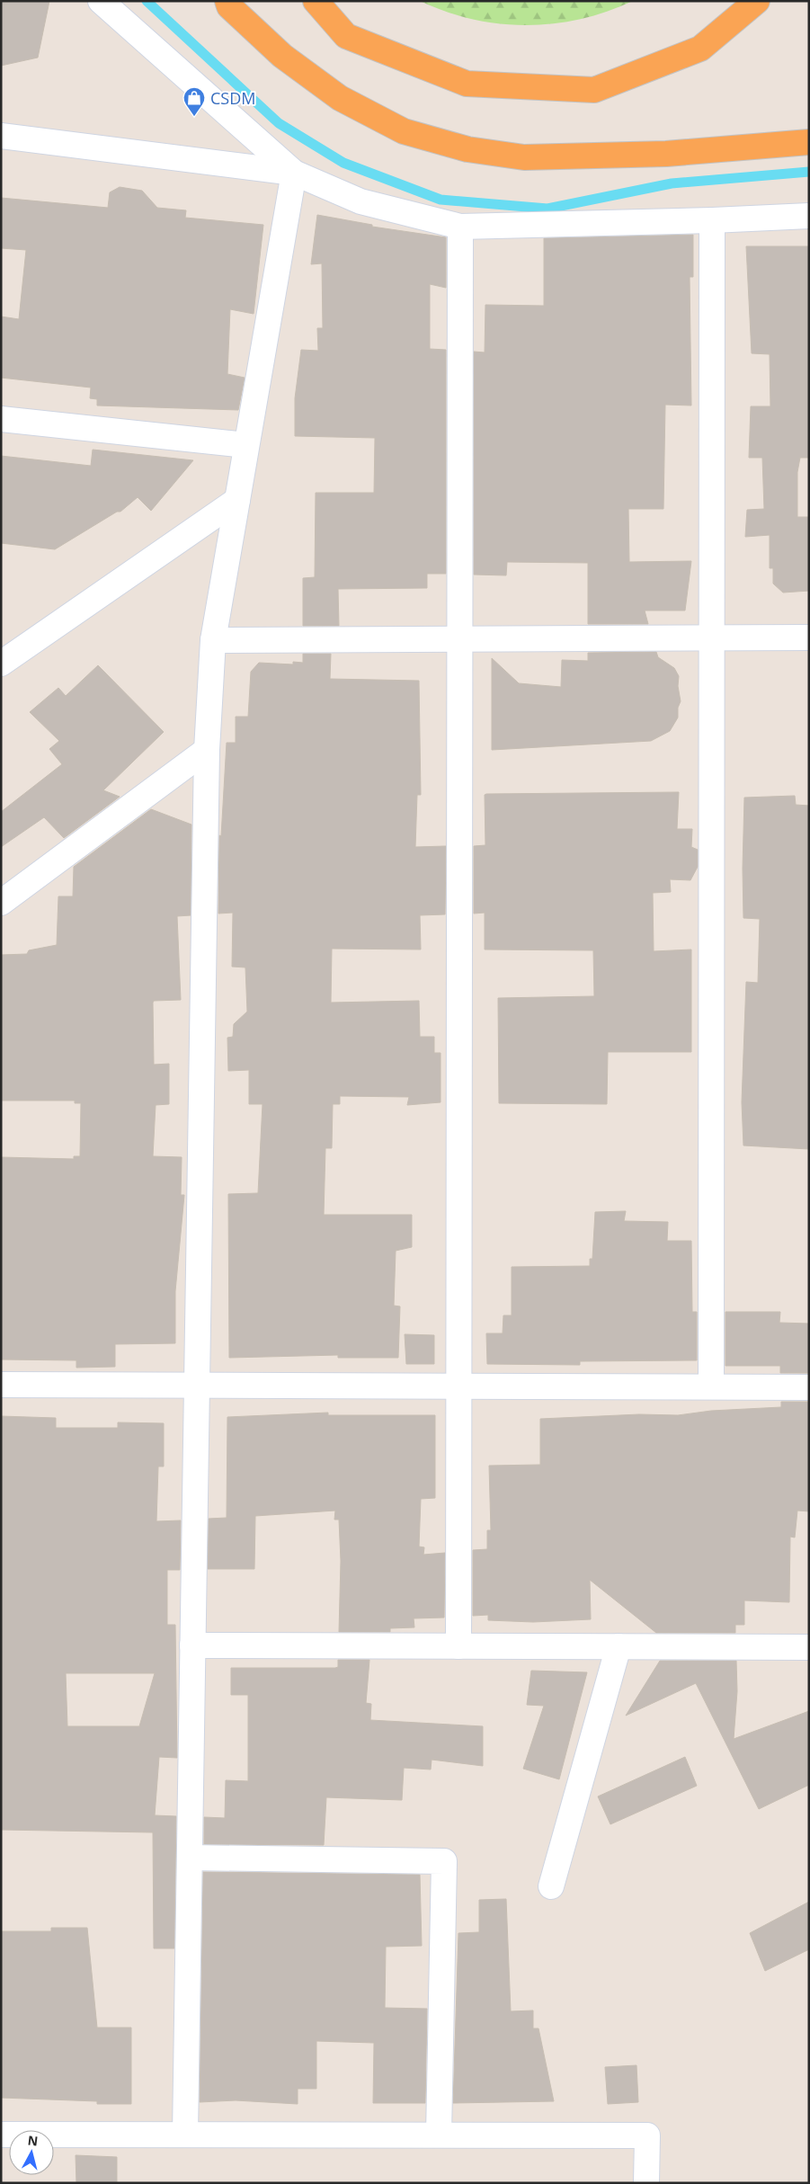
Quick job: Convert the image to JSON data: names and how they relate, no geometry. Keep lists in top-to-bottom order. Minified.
{"places":{"shop":["CSDM"]},"north":"top"}
